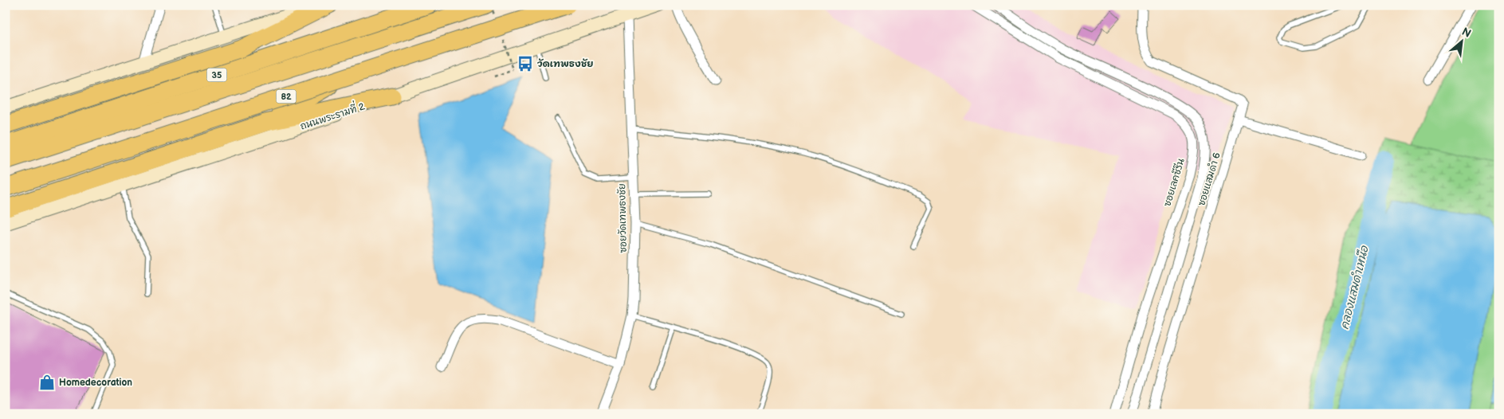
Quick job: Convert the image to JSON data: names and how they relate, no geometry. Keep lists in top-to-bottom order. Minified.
{"streets":{"highway":["35","82"],"main road":["ถนนพระรามที่ 2"],"street":["ซอยแสมดำ 6","ซอยเลคซีรีน","ซอยวัดเทพธงชัย"]},"crossings":[["ถนนพระรามที่ 2","ซอยวัดเทพธงชัย"]],"water":["คลองแสมดำเหนือ"],"places":{"bus stop":["วัดเทพธงชัย"],"shop":["Homedecoration"]},"north":"top right"}
